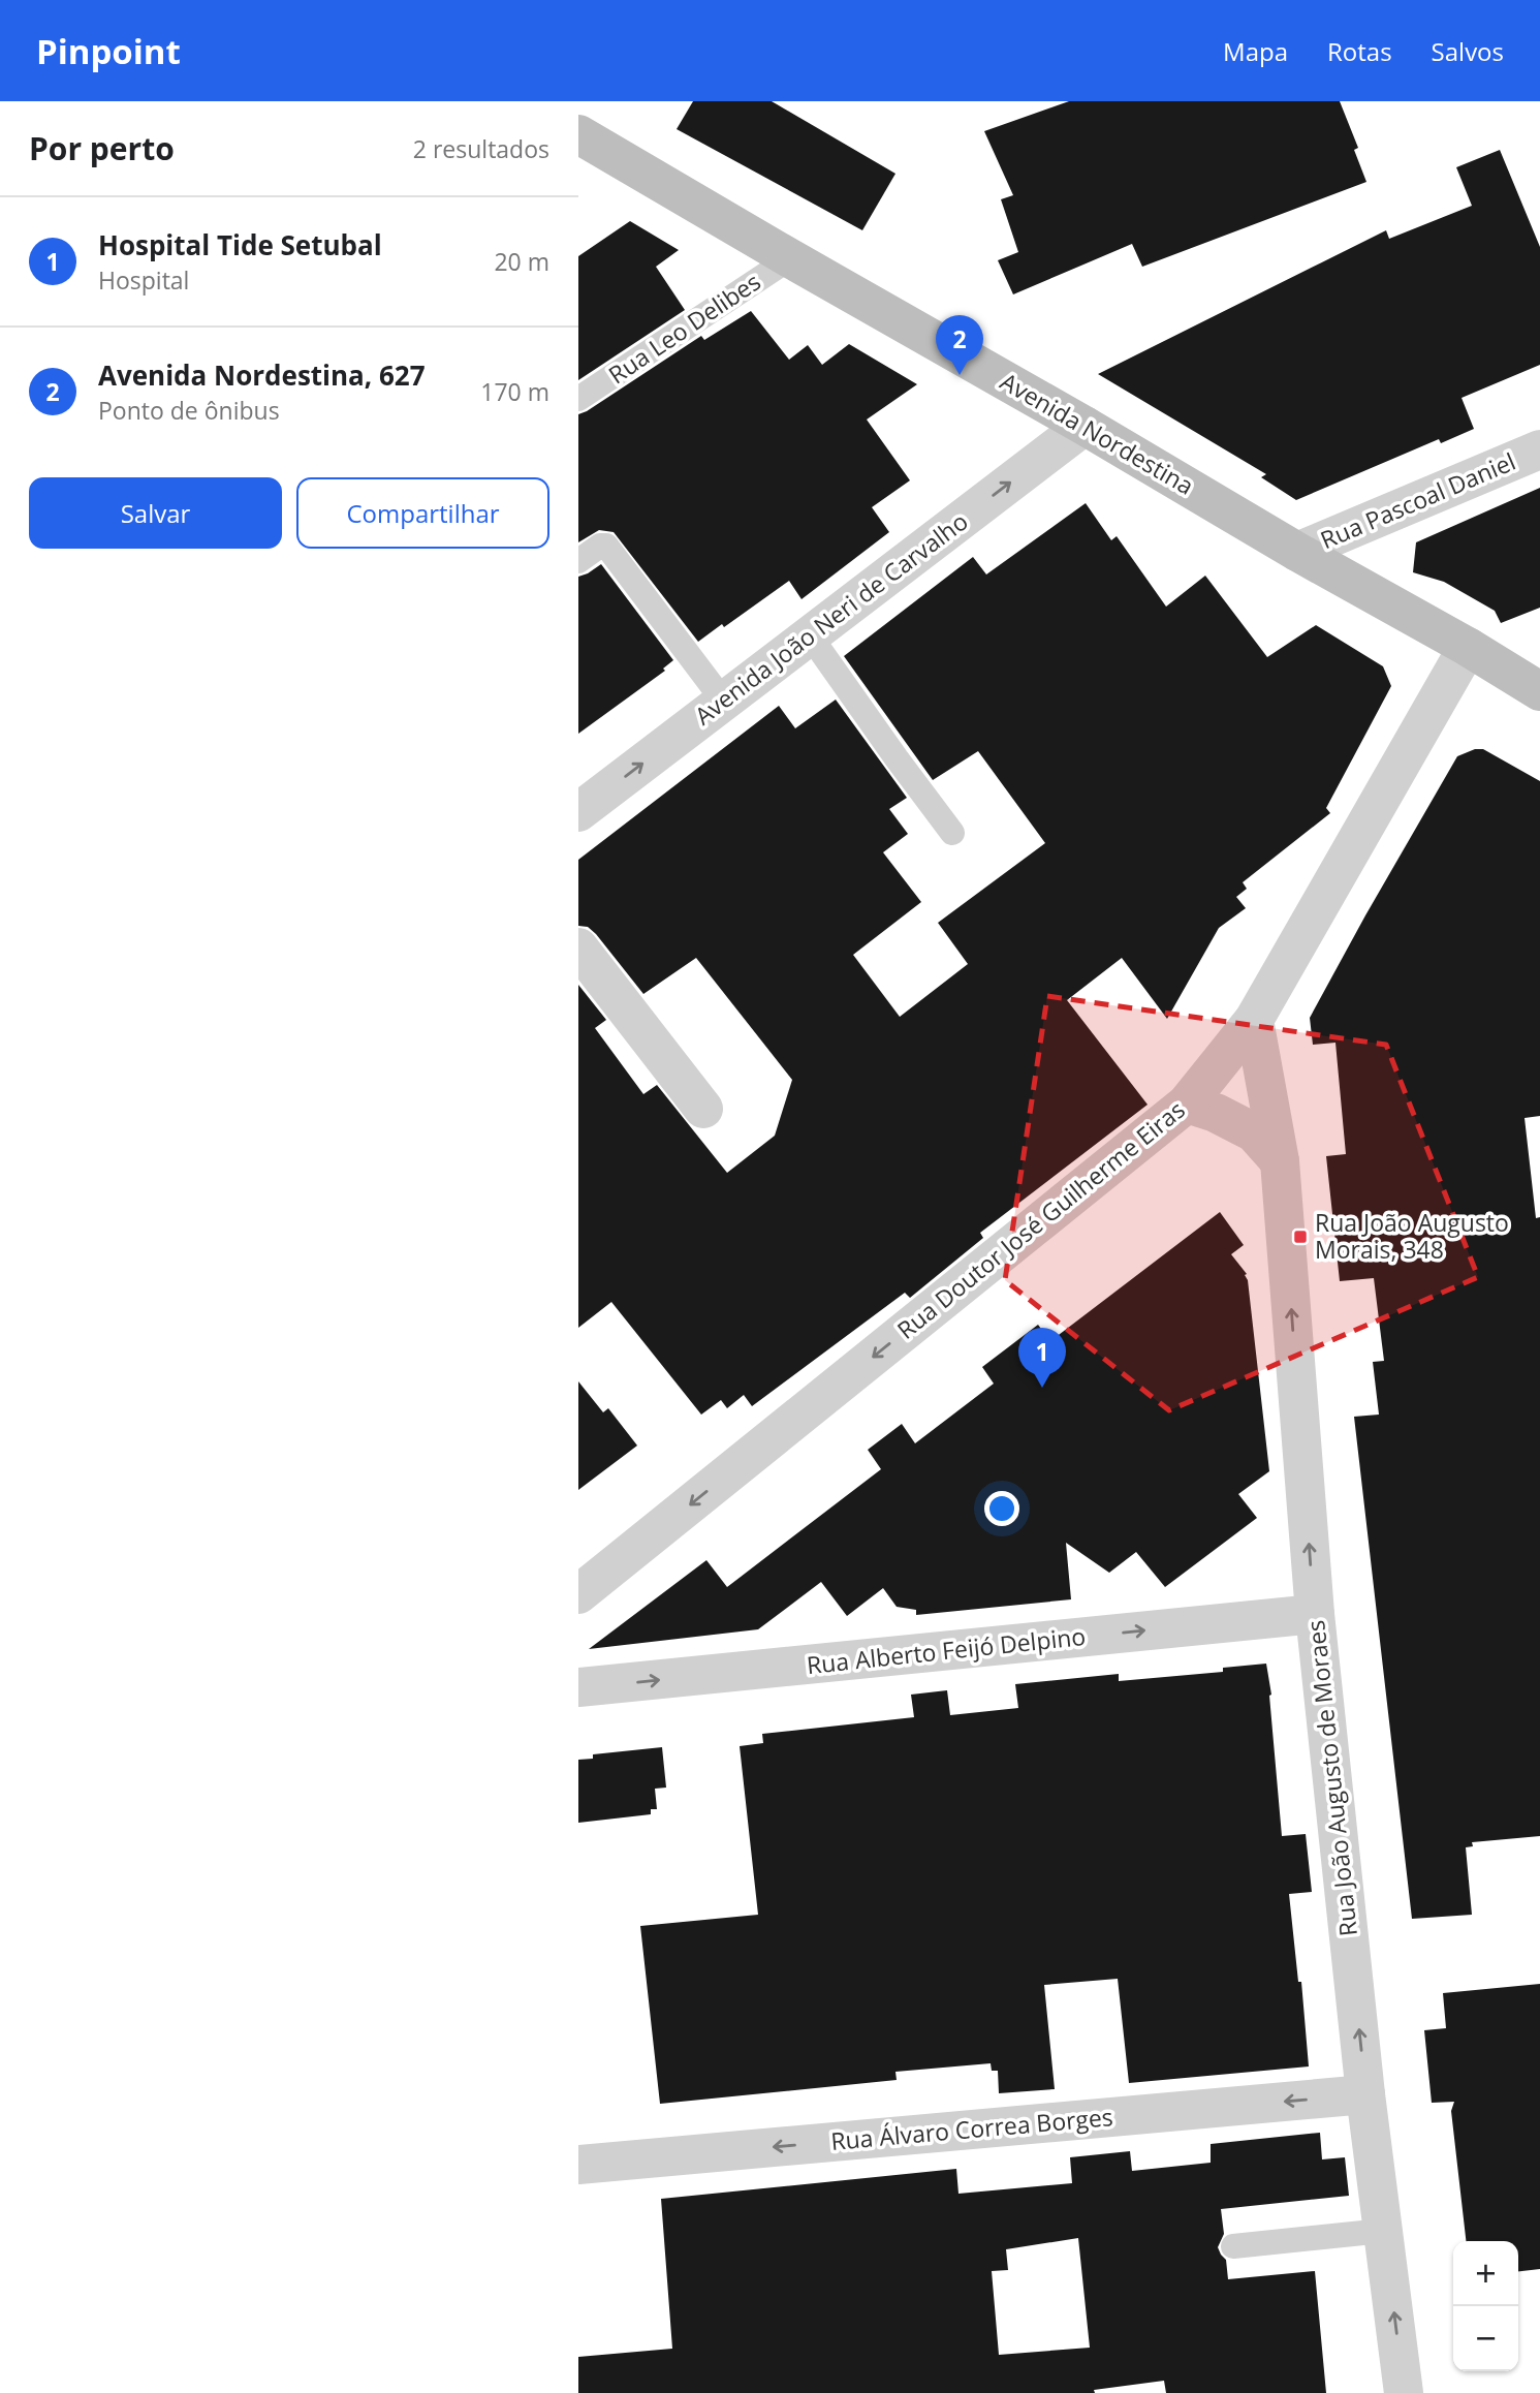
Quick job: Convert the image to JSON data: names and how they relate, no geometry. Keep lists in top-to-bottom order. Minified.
{"streets":{"main road":["Avenida Nordestina"],"street":["Rua Pascoal Daniel","Avenida João Neri de Carvalho","Rua Doutor José Guilherme Eiras","Rua Alberto Feijó Delpino","Rua João Augusto de Moraes","Rua Álvaro Correa Borges"],"lane":["Rua Leo Delibes"]},"crossings":[["Rua Leo Delibes","Avenida Nordestina"],["Avenida Nordestina","Rua Pascoal Daniel"],["Avenida Nordestina","Avenida João Neri de Carvalho"],["Avenida Nordestina","Rua Doutor José Guilherme Eiras"],["Rua Doutor José Guilherme Eiras","Rua João Augusto de Moraes"],["Rua Alberto Feijó Delpino","Rua João Augusto de Moraes"],["Rua João Augusto de Moraes","Rua Álvaro Correa Borges"]],"one_way":["Avenida João Neri de Carvalho","Rua Doutor José Guilherme Eiras","Rua Alberto Feijó Delpino","Rua João Augusto de Moraes","Rua Álvaro Correa Borges"],"places":{"transit":["Rua João Augusto Morais, 348"]},"page":{"header":"Pinpoint","nav":["Mapa","Rotas","Salvos"],"heading":["Por perto","2 resultados"],"list":[{"mark":"1","name":"Hospital Tide Setubal","note":"Hospital","value":"20 m"},{"mark":"2","name":"Avenida Nordestina, 627","note":"Ponto de ônibus","value":"170 m"}],"pins":["2","1"],"buttons":["Salvar","Compartilhar"],"map_buttons":["+","−"]}}
